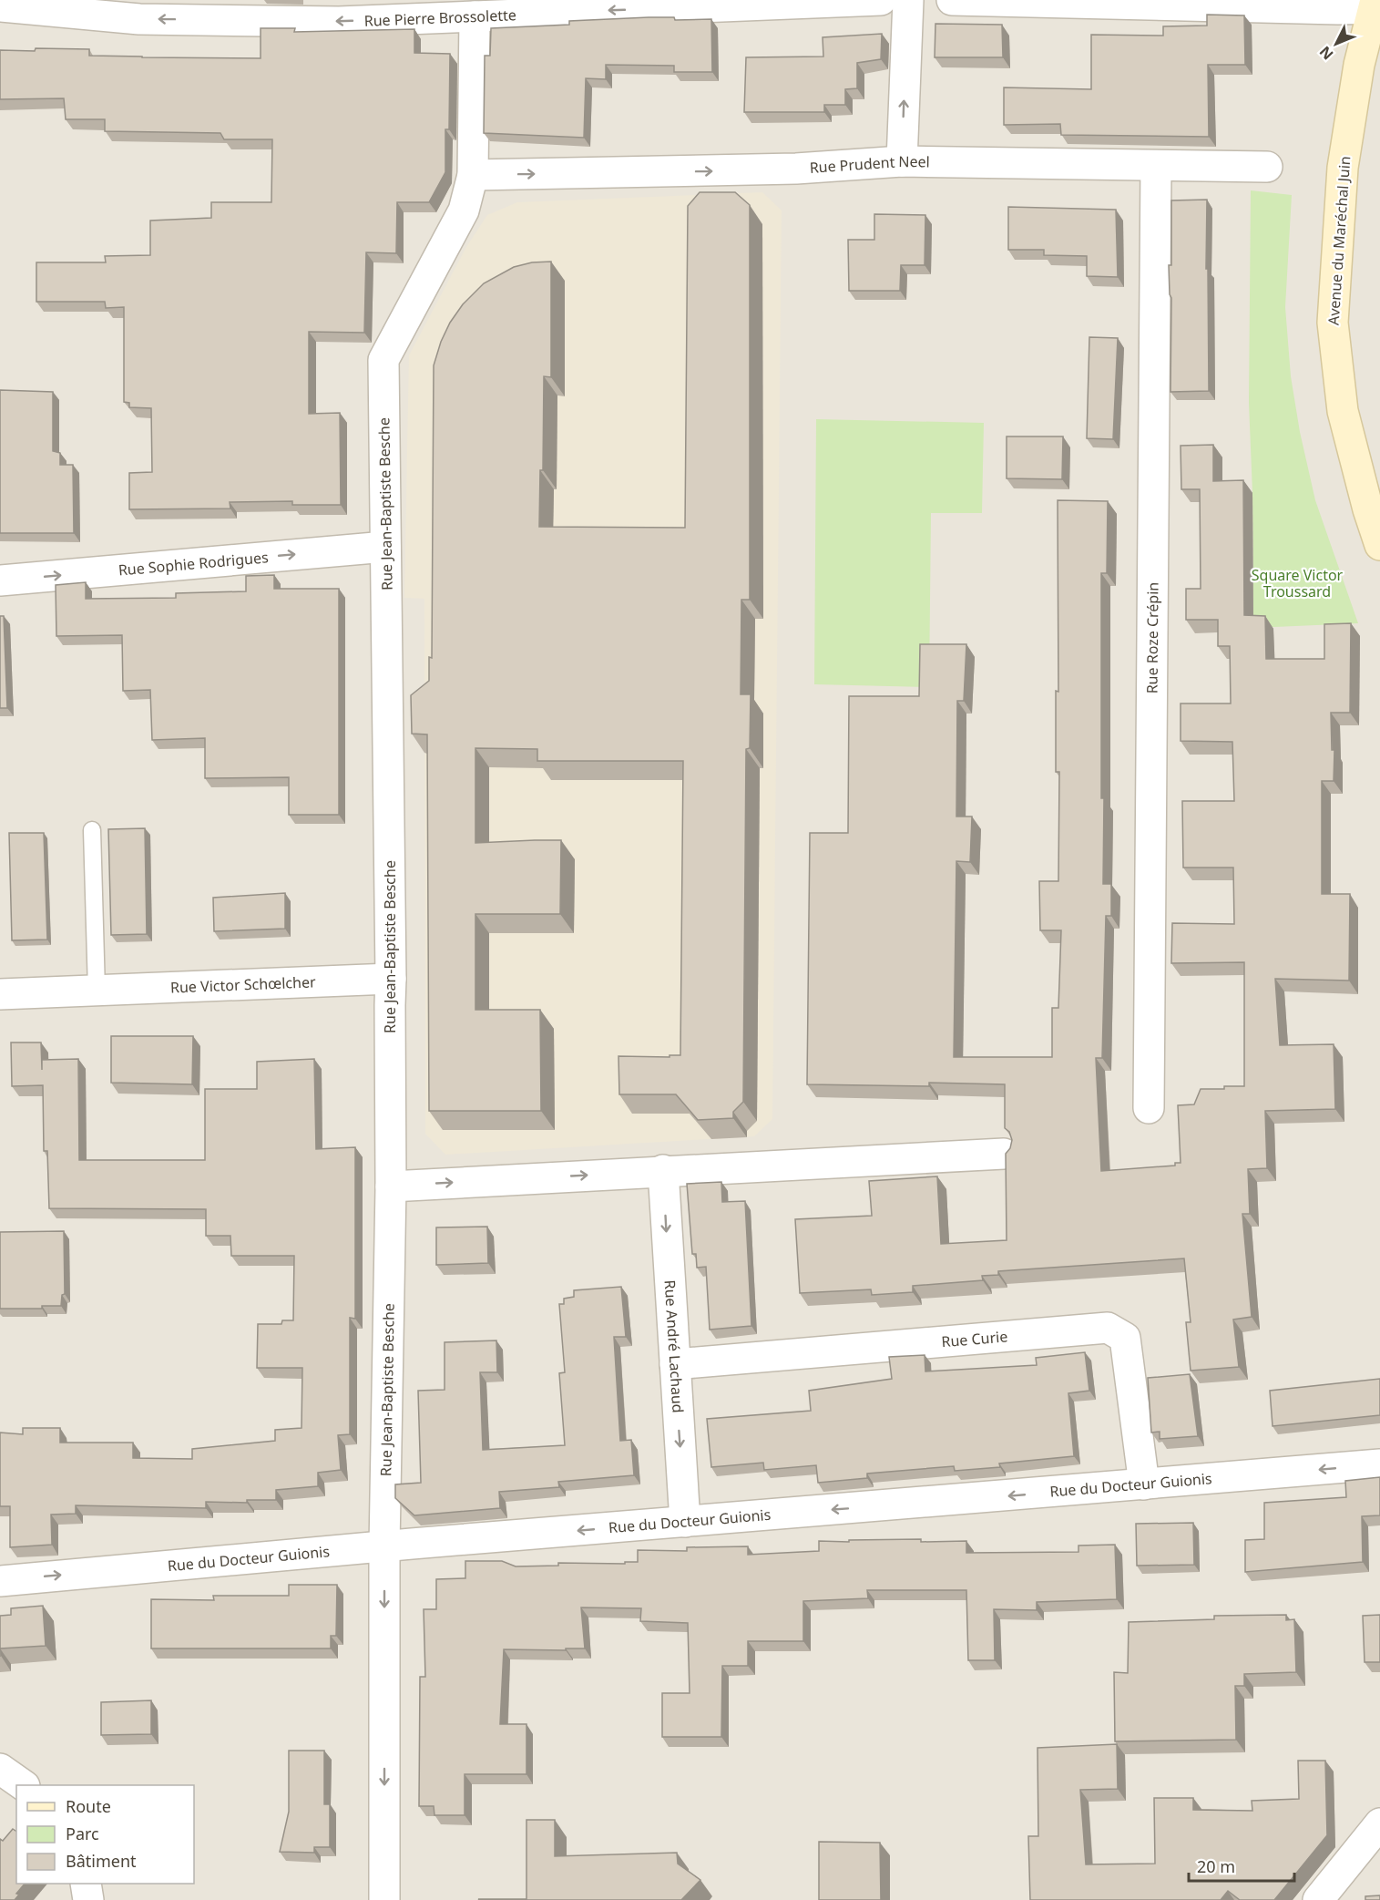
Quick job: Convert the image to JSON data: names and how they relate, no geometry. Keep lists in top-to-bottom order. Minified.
{"streets":{"main road":["Avenue du Maréchal Juin"],"street":["Rue Pierre Brossolette","Rue Prudent Neel","Rue Jean-Baptiste Besche","Rue Sophie Rodrigues","Rue Roze Crépin","Rue Victor Schœlcher","Rue Curie","Rue André Lachaud","Rue du Docteur Guionis"]},"crossings":[["Rue Pierre Brossolette","Rue Jean-Baptiste Besche"],["Rue Prudent Neel","Rue Jean-Baptiste Besche"],["Rue Prudent Neel","Rue Roze Crépin"],["Rue Jean-Baptiste Besche","Rue Sophie Rodrigues"],["Rue Jean-Baptiste Besche","Rue Victor Schœlcher"],["Rue Jean-Baptiste Besche","Rue du Docteur Guionis"],["Rue Curie","Rue André Lachaud"],["Rue Curie","Rue du Docteur Guionis"],["Rue André Lachaud","Rue du Docteur Guionis"]],"one_way":["Rue Pierre Brossolette","Rue Prudent Neel","Rue Sophie Rodrigues","Rue André Lachaud"],"parks":["Square Victor Troussard"],"legend":["Route","Parc","Bâtiment"],"scale_bar":"20 m","north":"bottom left"}
